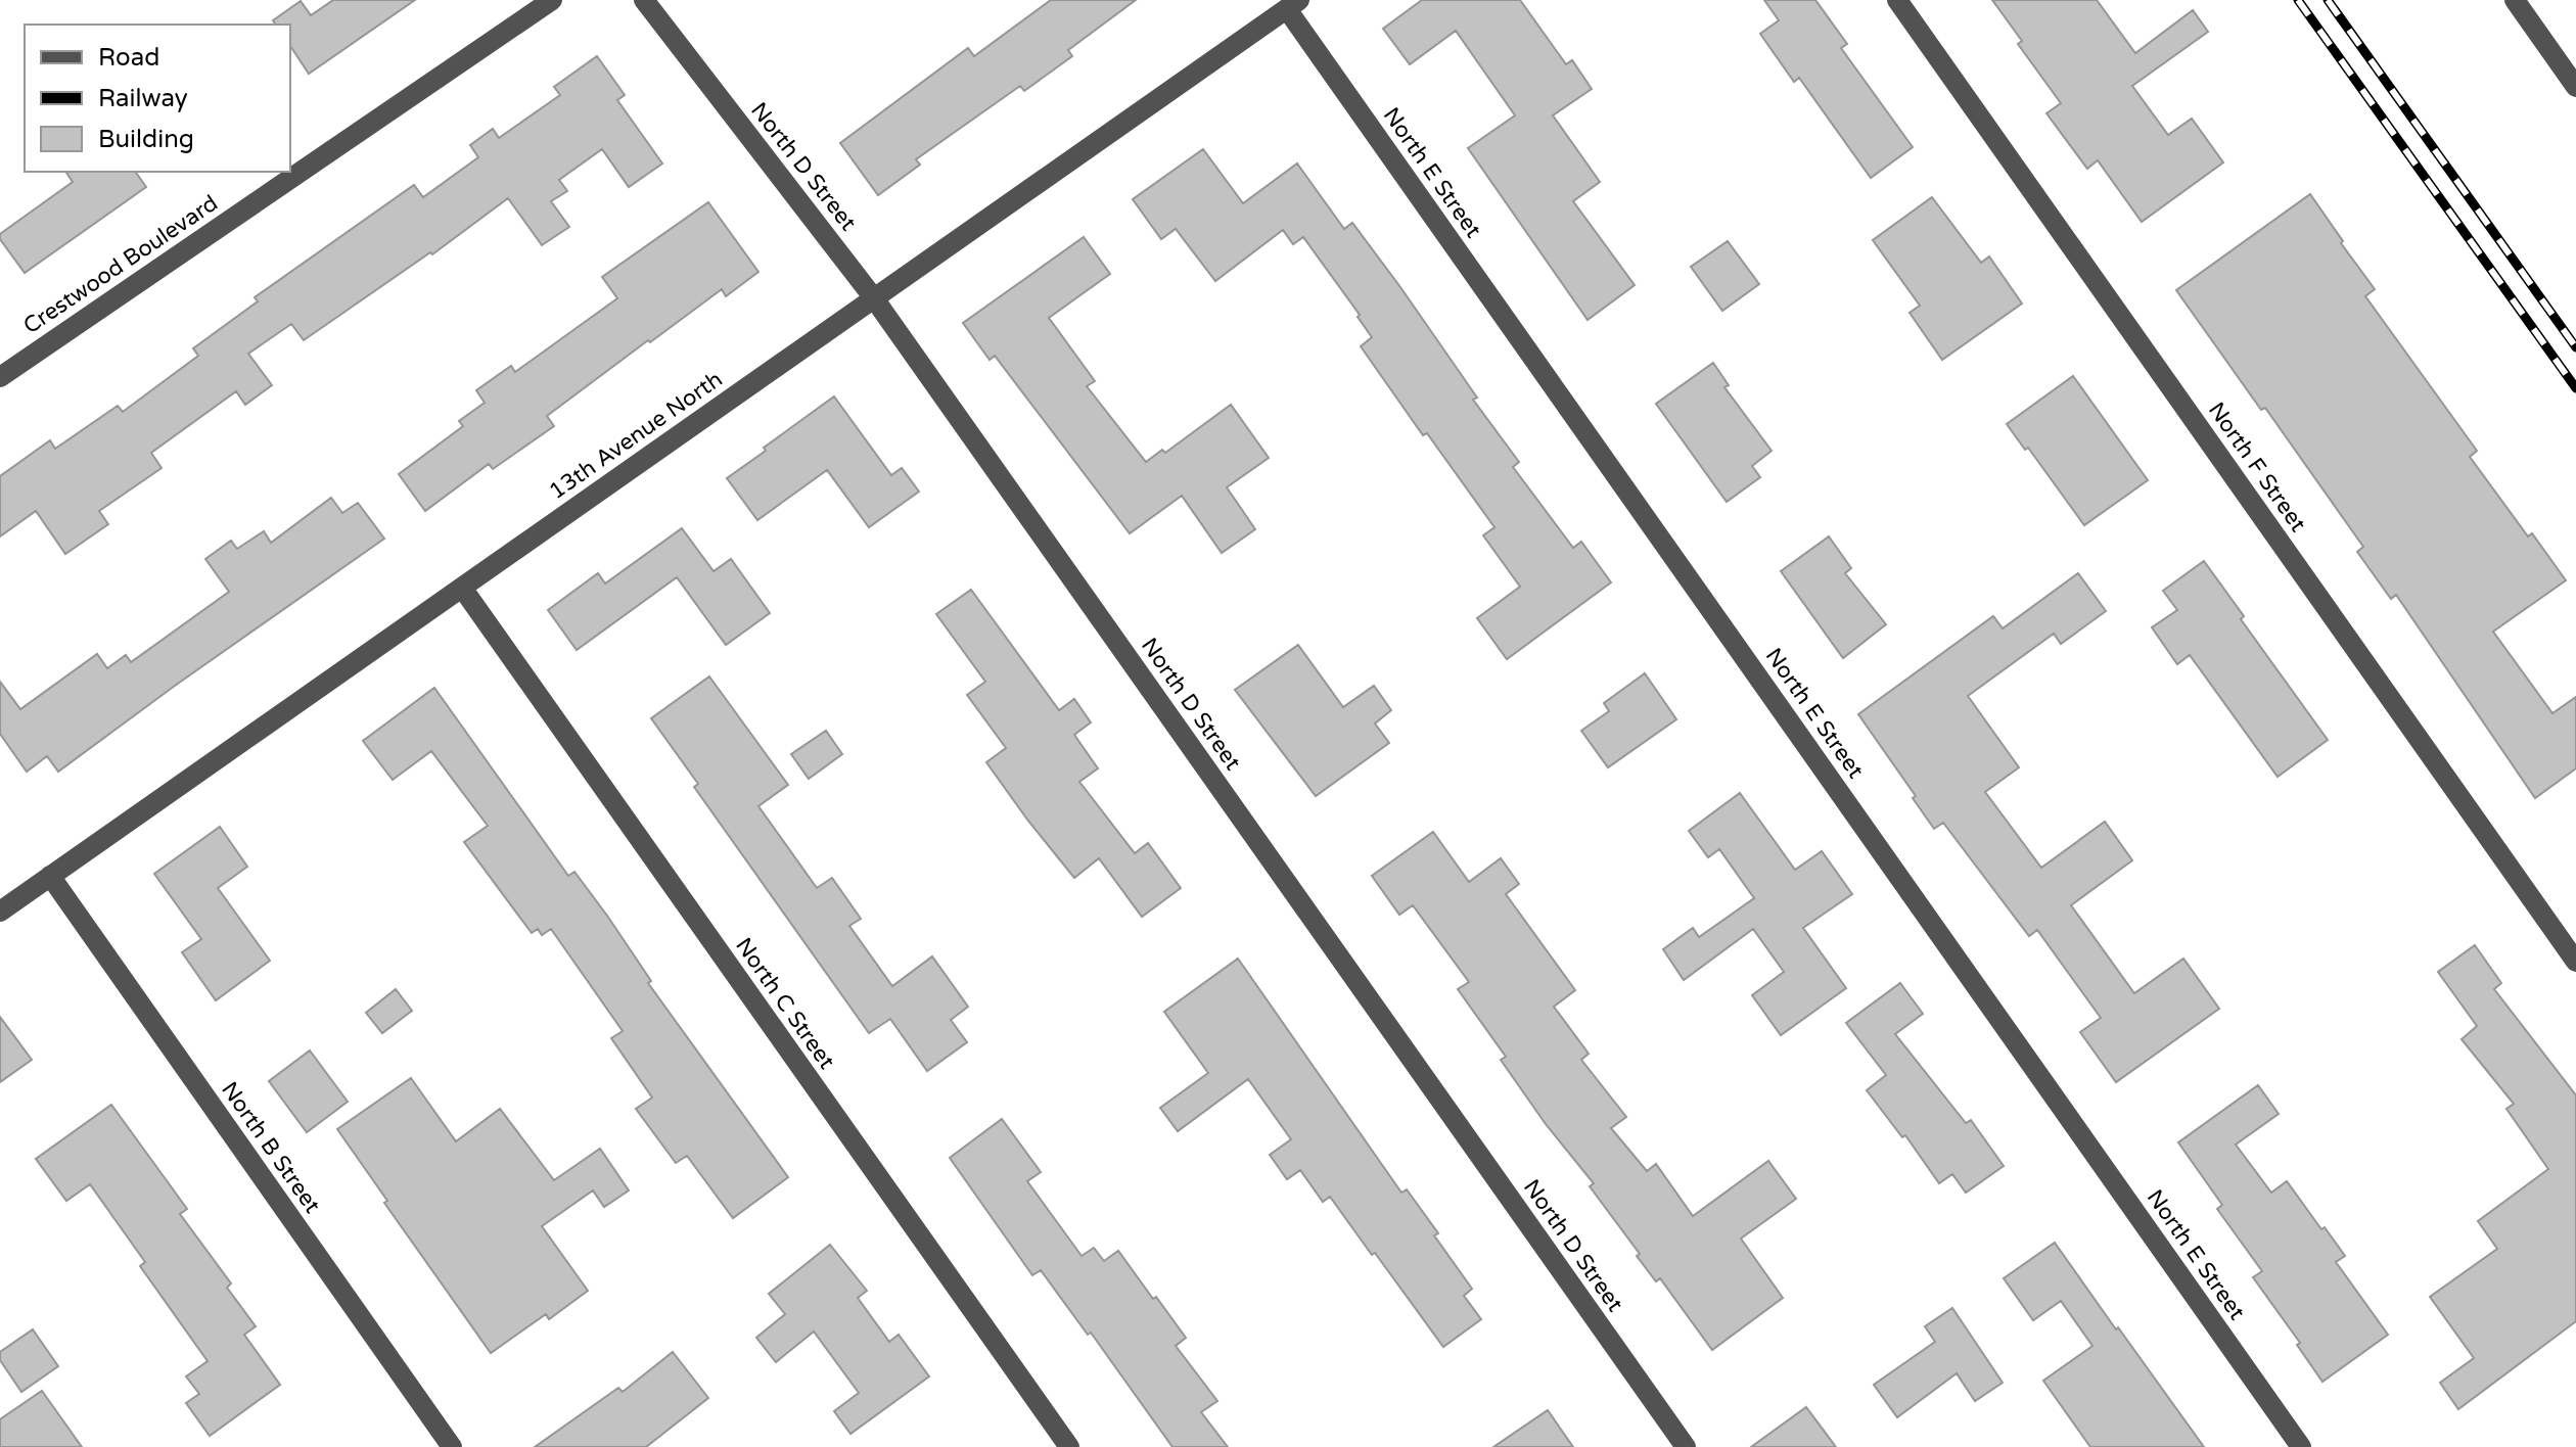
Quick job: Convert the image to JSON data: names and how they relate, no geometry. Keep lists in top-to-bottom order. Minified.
{"streets":{"street":["North D Street","North E Street","Crestwood Boulevard","13th Avenue North","North F Street","North C Street","North B Street"]},"crossings":[["North D Street","13th Avenue North"],["North E Street","13th Avenue North"],["13th Avenue North","North C Street"],["13th Avenue North","North B Street"]],"legend":["Road","Railway","Building"]}
